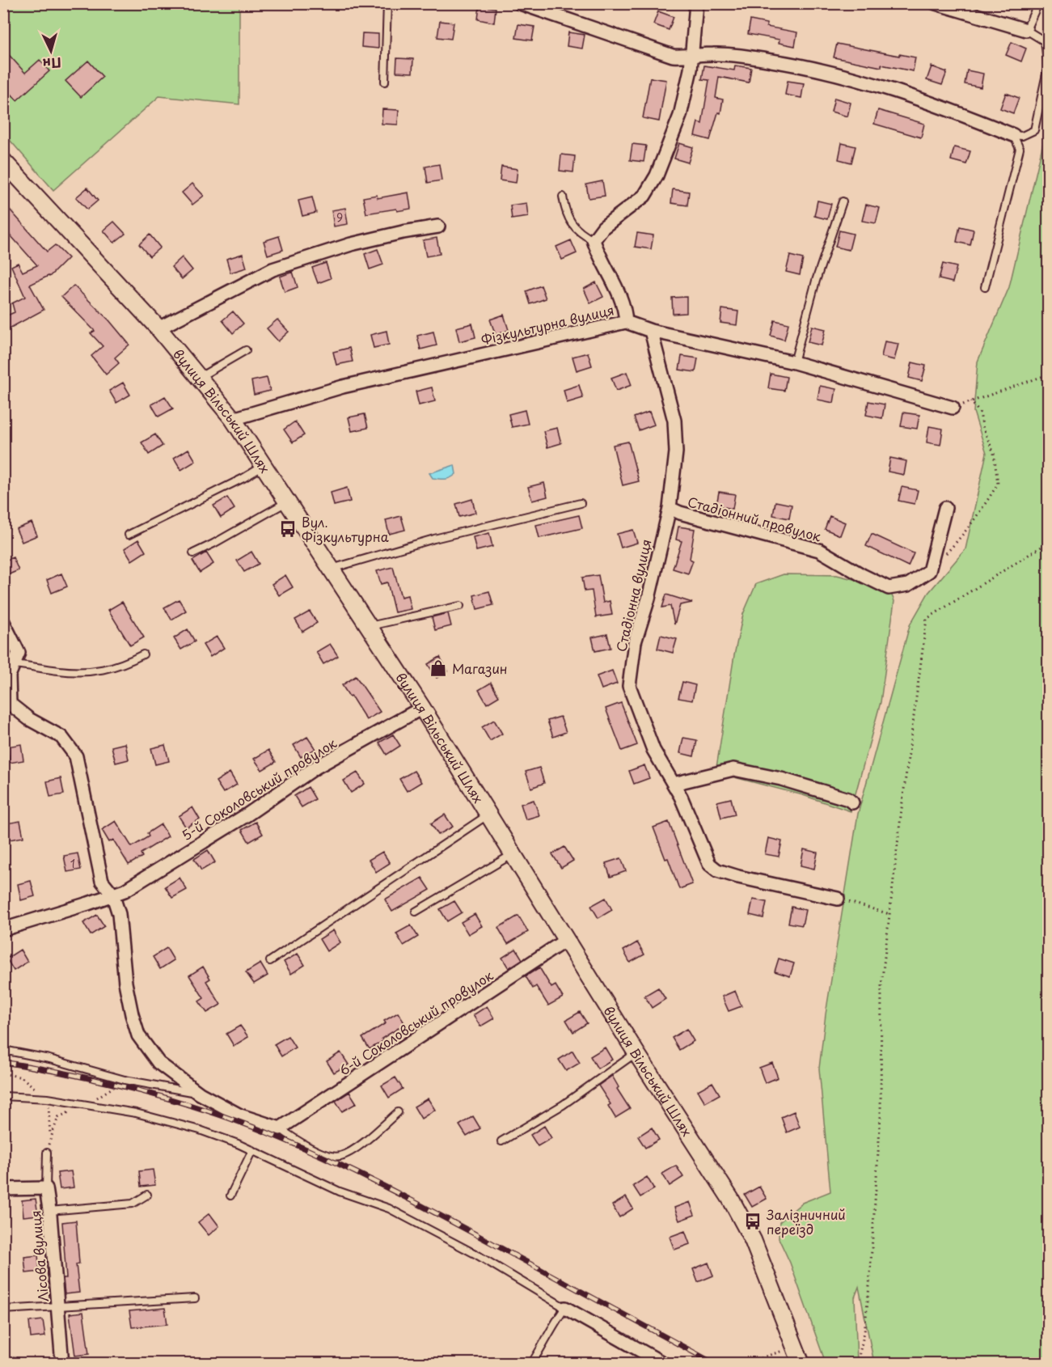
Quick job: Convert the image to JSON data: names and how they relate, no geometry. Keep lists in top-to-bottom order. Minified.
{"streets":{"street":["Фізкультурна вулиця","вулиця Вільський Шлях","Стадіонний провулок","Стадіонна вулиця","5-й Соколовський провулок","6-й Соколовський провулок","Лісова вулиця"]},"crossings":[["Фізкультурна вулиця","вулиця Вільський Шлях"],["Фізкультурна вулиця","Стадіонна вулиця"],["вулиця Вільський Шлях","5-й Соколовський провулок"],["вулиця Вільський Шлях","6-й Соколовський провулок"],["Стадіонний провулок","Стадіонна вулиця"]],"places":{"bus stop":["Вул. Фізкультурна","Залізничний переїзд"],"shop":["Магазин"]},"house_numbers":["9","1"],"north":"bottom"}
